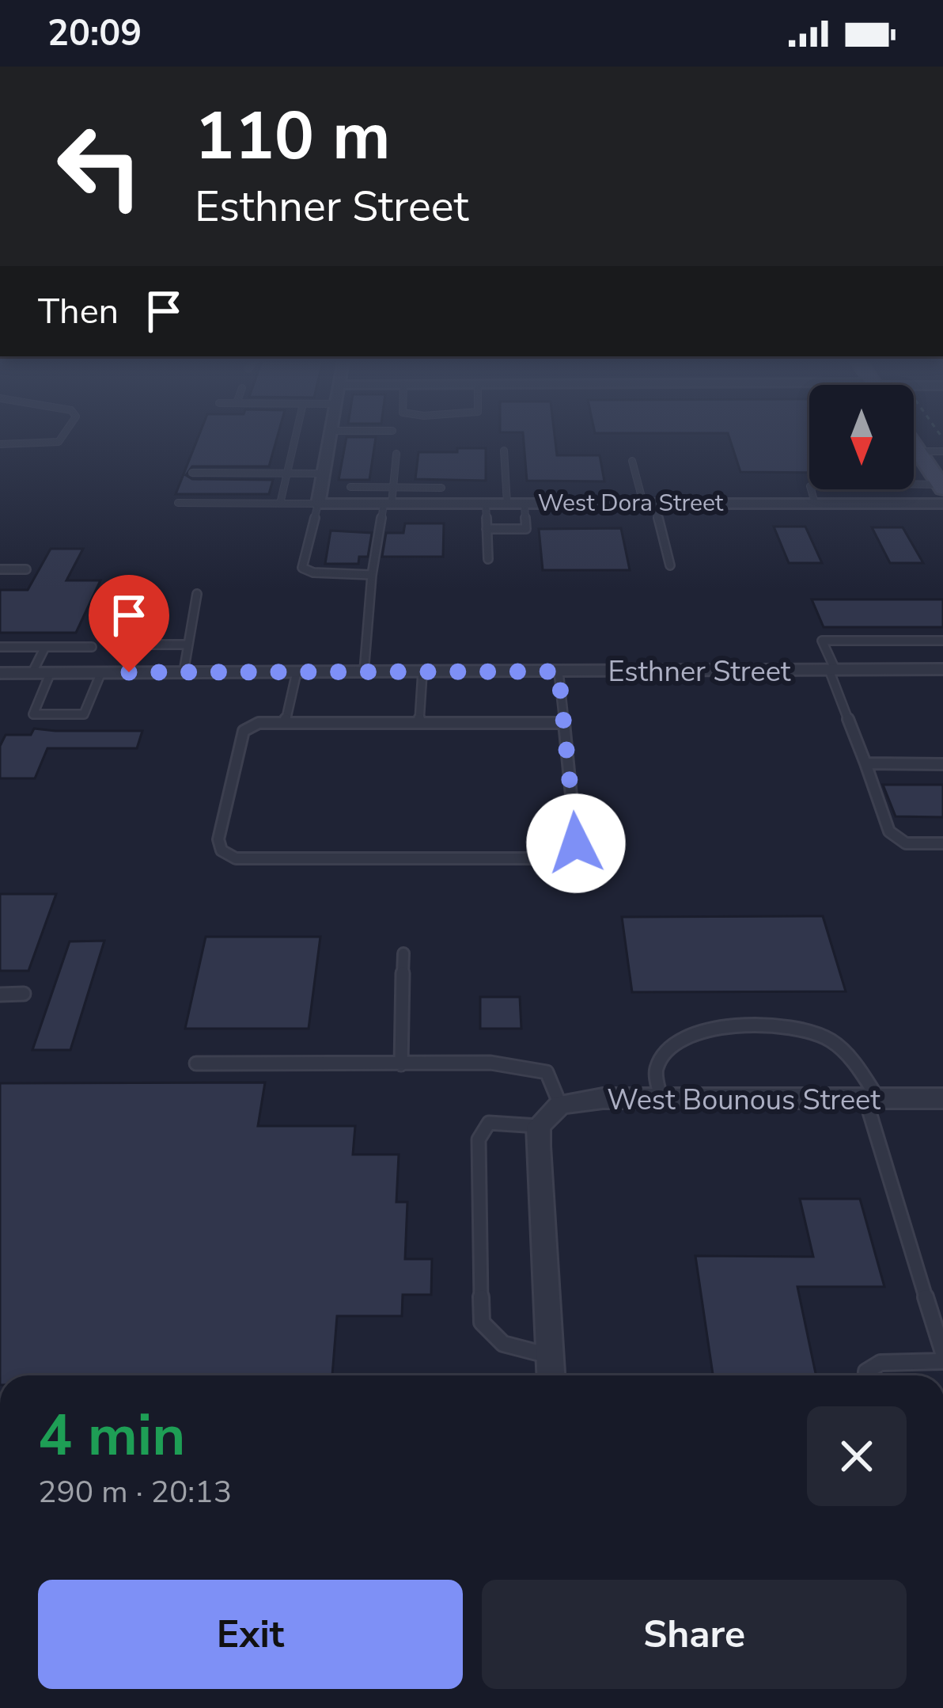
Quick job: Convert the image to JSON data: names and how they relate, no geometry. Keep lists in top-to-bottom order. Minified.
{"streets":{"street":["West Dora Street","Esthner Street","West Bounous Street"]},"north":"bottom","page":{"status":"20:09","turn":["110 m","Esthner Street"],"then":"Then","heading":["4 min","290 m · 20:13"],"buttons":["Exit","Share"]}}
